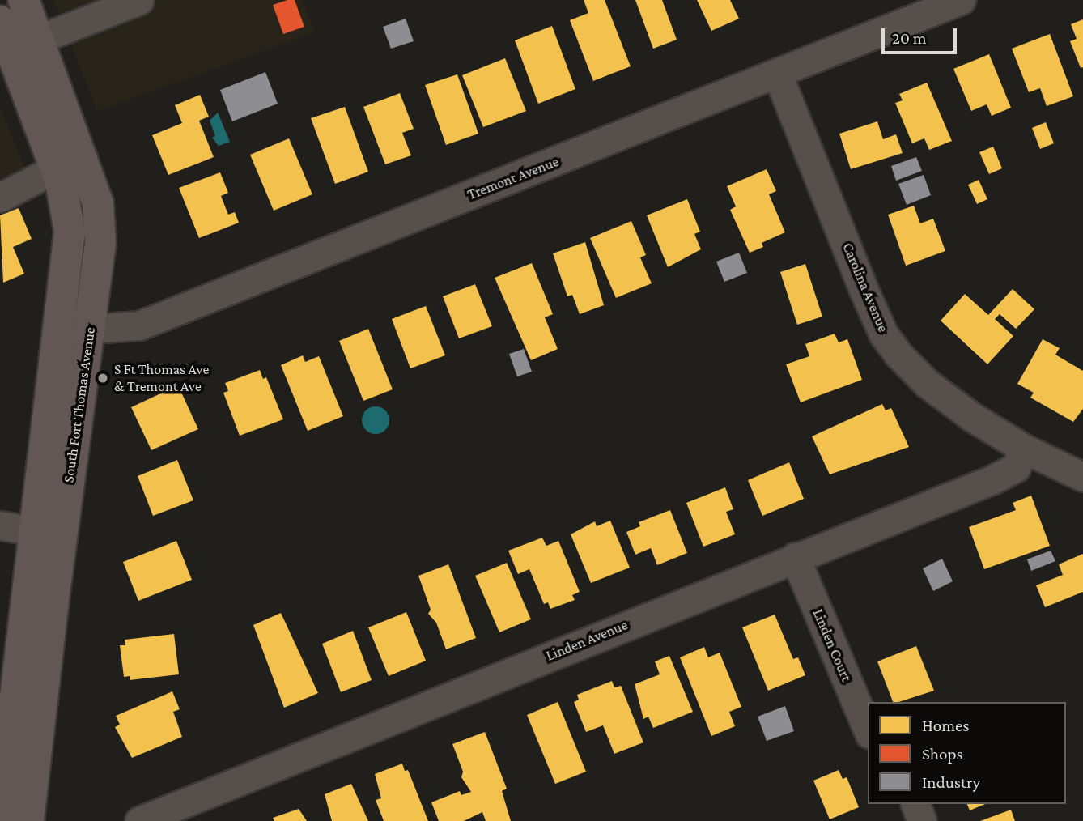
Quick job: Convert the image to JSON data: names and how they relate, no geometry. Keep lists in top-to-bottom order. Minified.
{"streets":{"main road":["South Fort Thomas Avenue"],"street":["Tremont Avenue","Carolina Avenue","Linden Avenue","Linden Court"]},"crossings":[["Tremont Avenue","Carolina Avenue"],["Tremont Avenue","South Fort Thomas Avenue"],["Carolina Avenue","Linden Avenue"],["Linden Avenue","Linden Court"]],"places":["S Ft Thomas Ave & Tremont Ave"],"legend":["Homes","Shops","Industry"],"scale_bar":"20 m"}
